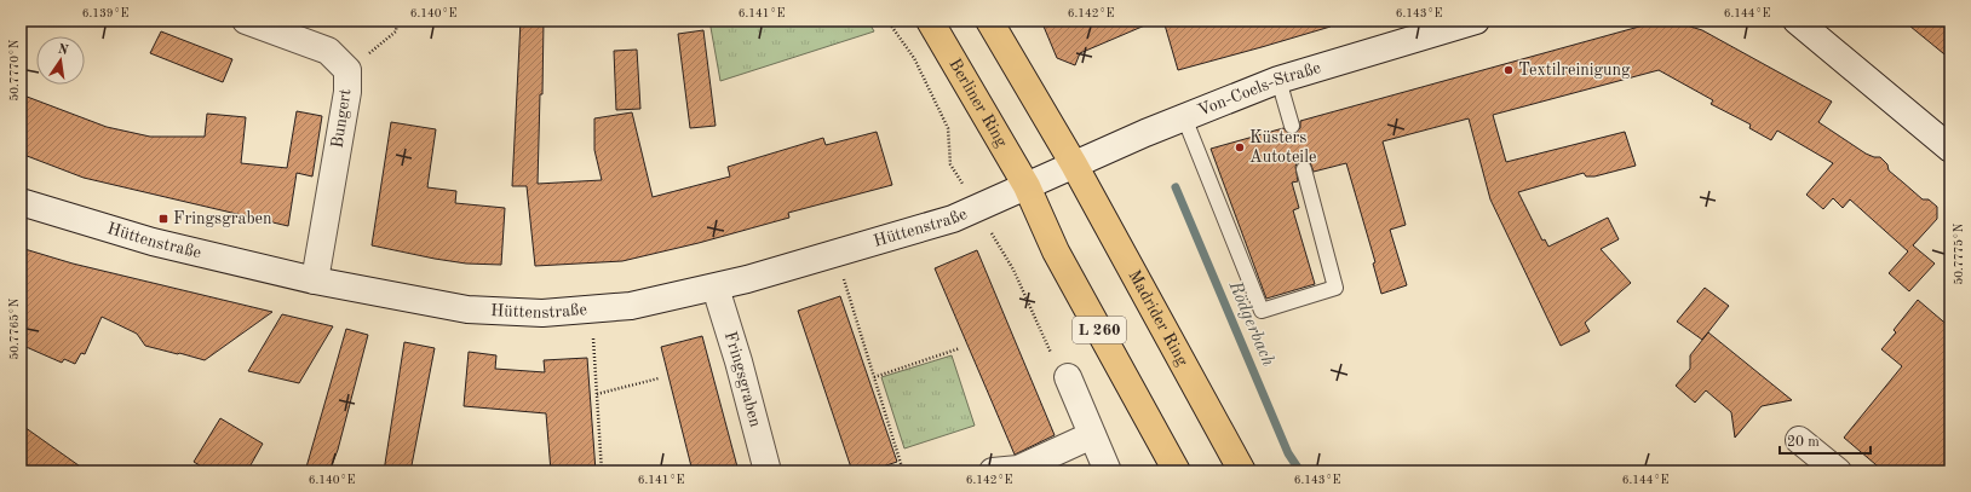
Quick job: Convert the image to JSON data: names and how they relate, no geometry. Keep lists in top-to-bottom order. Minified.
{"streets":{"main road":["Berliner Ring","Madrider Ring","L 260"],"street":["Von-Coels-Straße","Bungert","Hüttenstraße","Fringsgraben"]},"crossings":[["Von-Coels-Straße","Berliner Ring"],["Von-Coels-Straße","Hüttenstraße"],["Von-Coels-Straße","Madrider Ring"],["Von-Coels-Straße","L 260"],["Berliner Ring","Hüttenstraße"],["Berliner Ring","L 260"],["Bungert","Hüttenstraße"],["Hüttenstraße","L 260"],["Hüttenstraße","Fringsgraben"]],"water":["Rödgerbach"],"places":{"other":["Textilreinigung","Küsters Autoteile"],"transit":["Fringsgraben"]},"scale_bar":"20 m","north":"top","coordinates":["6.139°E","6.140°E","6.141°E","6.142°E","6.143°E","6.144°E","50.7770°N","50.7775°N","50.7765°N"]}
